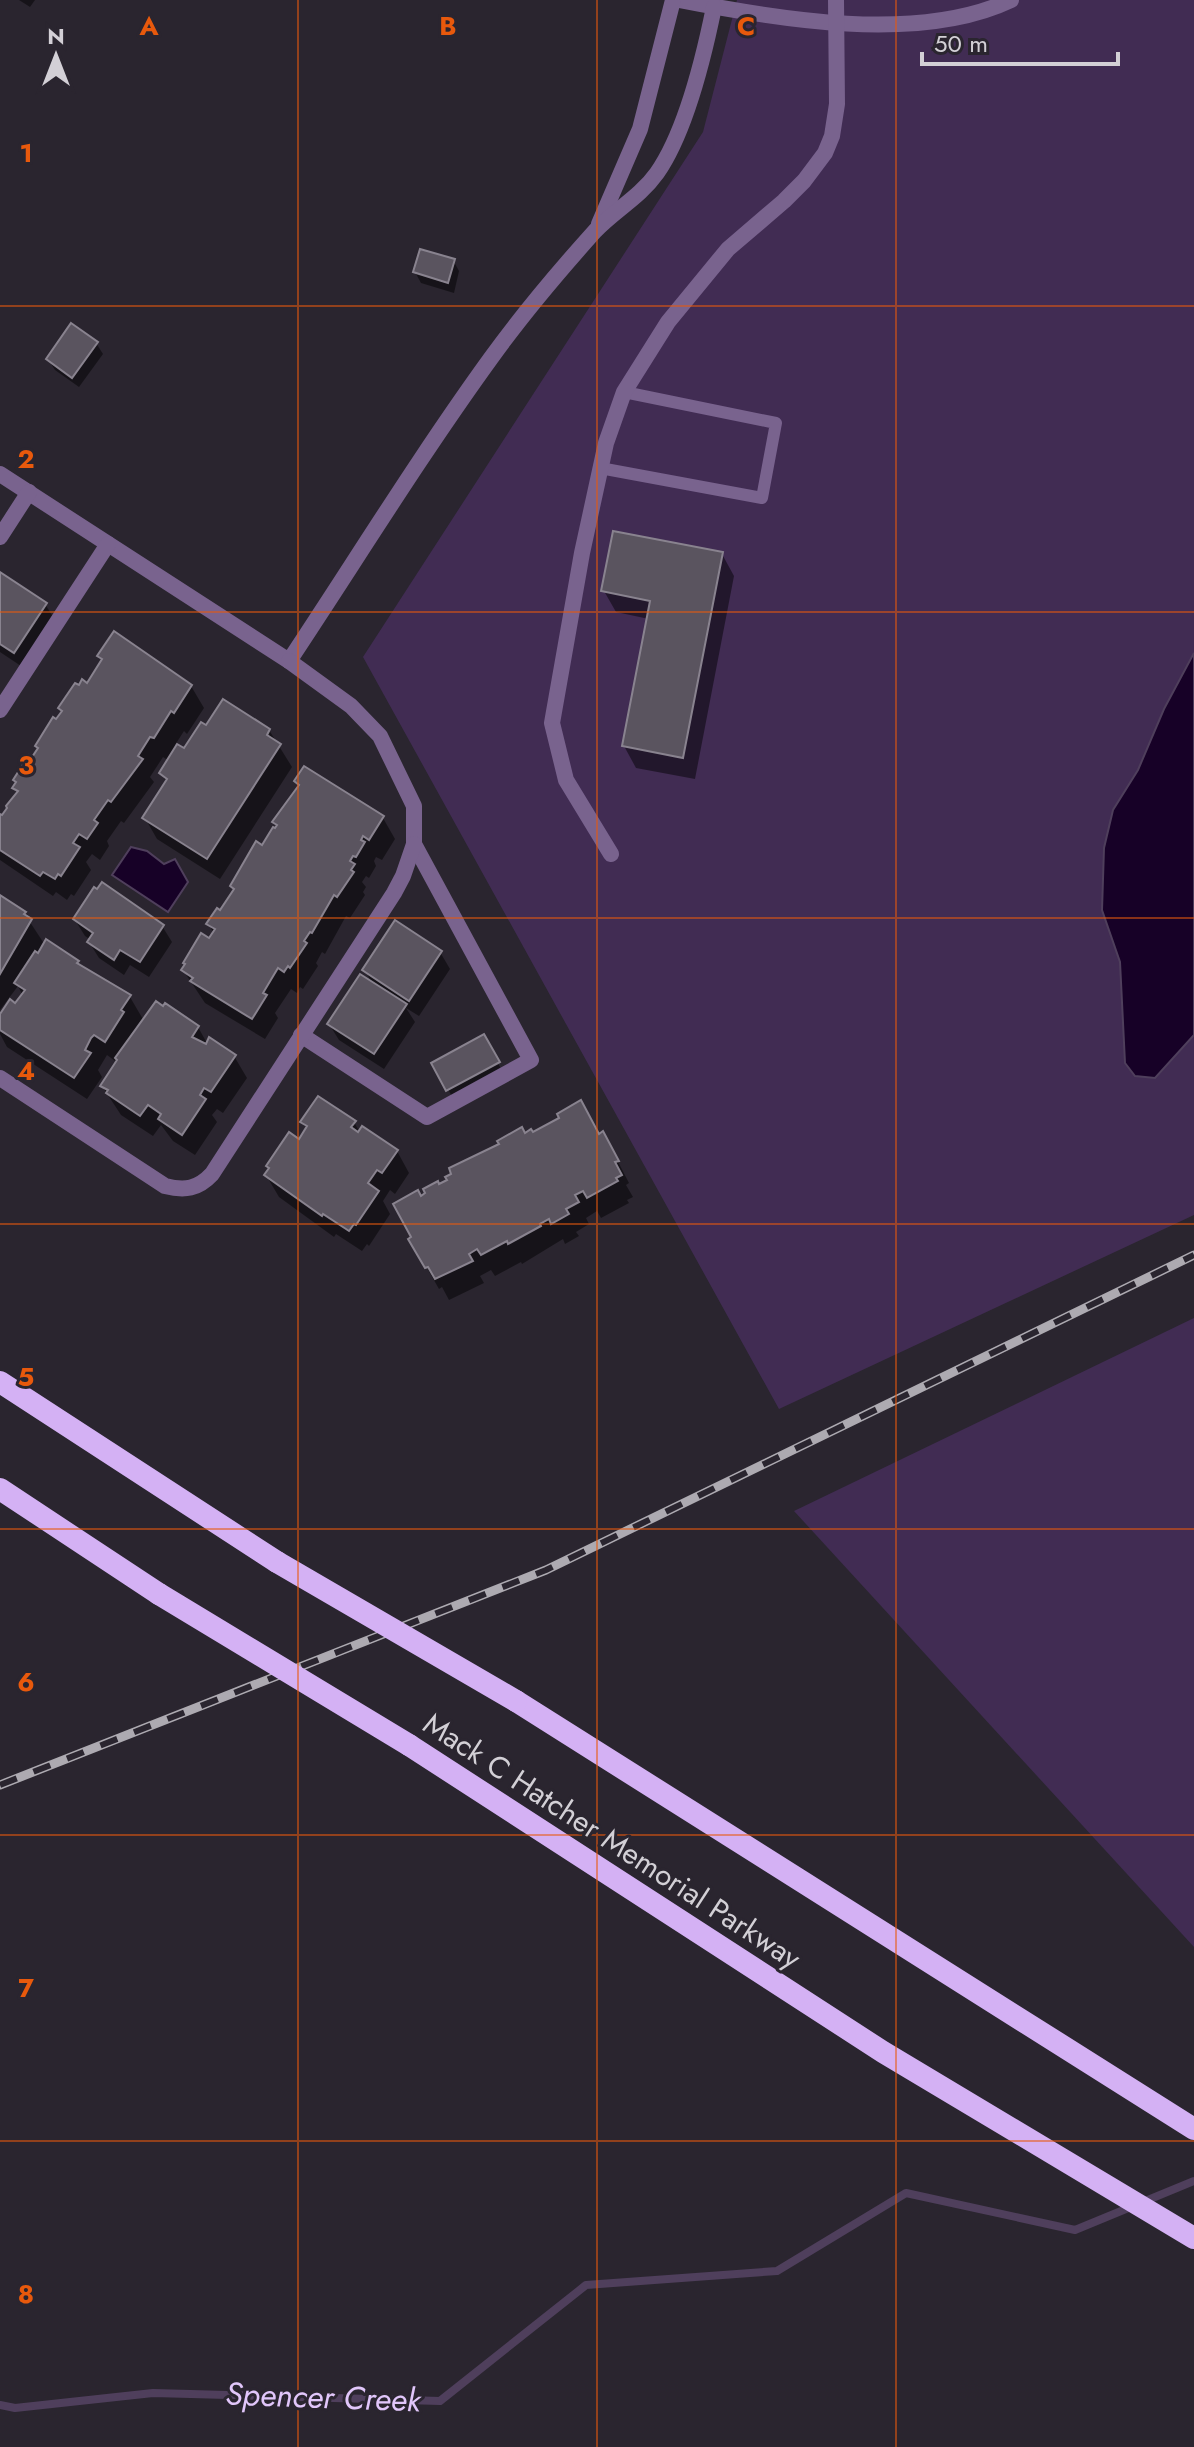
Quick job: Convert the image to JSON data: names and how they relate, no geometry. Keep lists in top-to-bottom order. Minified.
{"streets":{"highway":["Mack C Hatcher Memorial Parkway"]},"water":["Spencer Creek"],"scale_bar":"50 m","north":"top","grid":{"columns":["A","B","C"],"rows":["1","2","3","4","5","6","7","8"]}}
